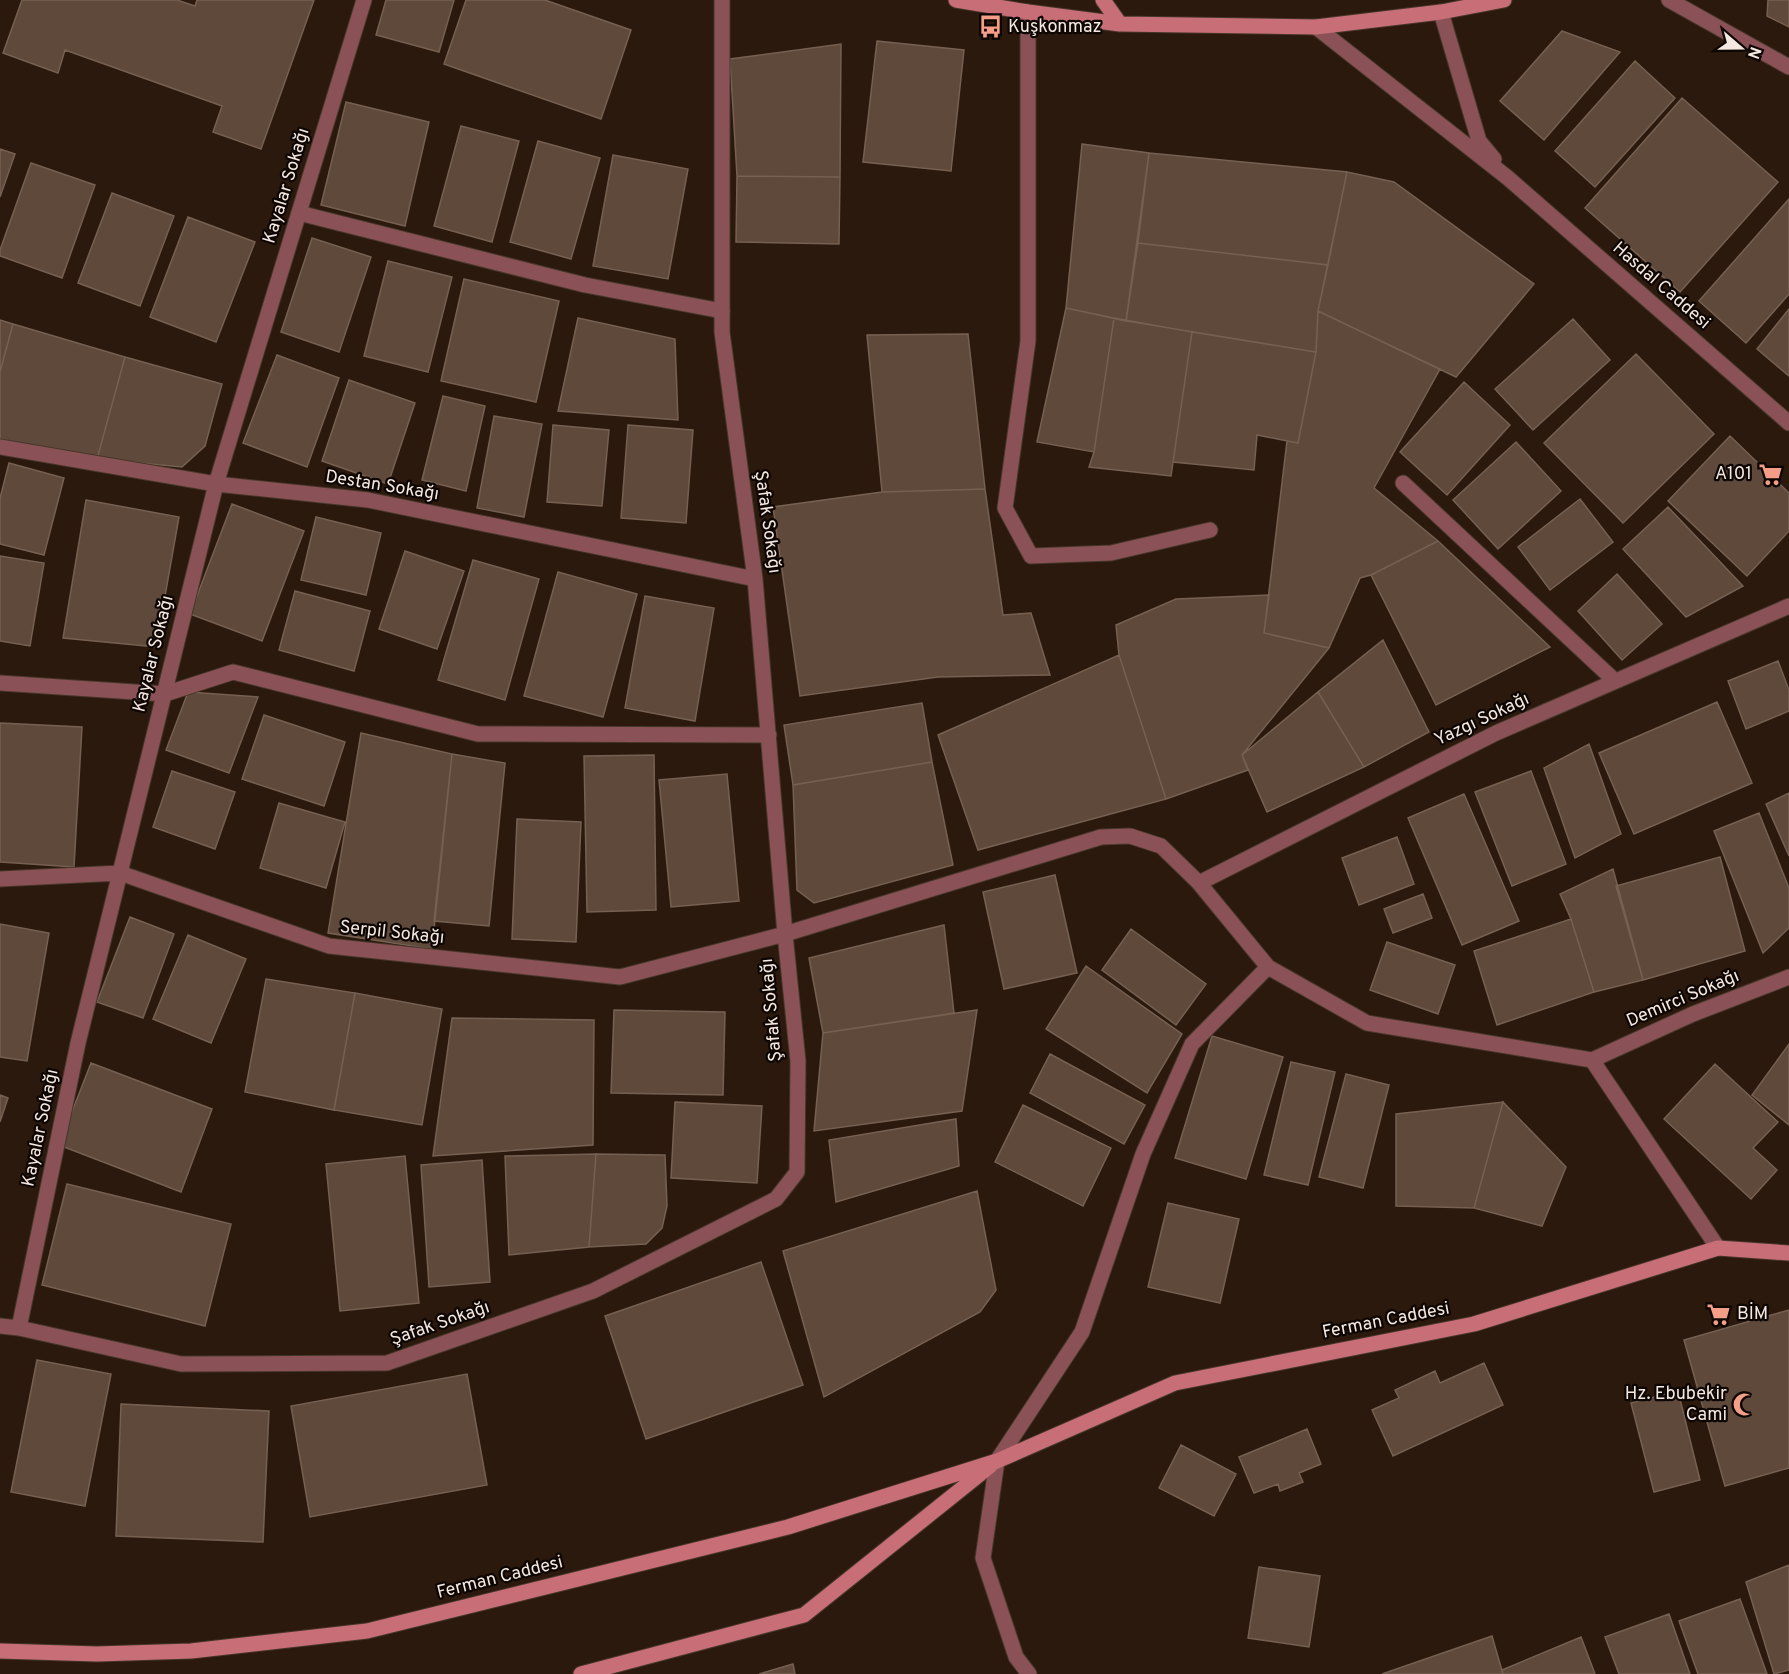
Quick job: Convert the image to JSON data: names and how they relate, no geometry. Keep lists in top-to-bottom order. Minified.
{"streets":{"street":["Kayalar Sokağı","Hasdal Caddesi","Destan Sokağı","Şafak Sokağı","Yazgı Sokağı","Serpil Sokağı","Demirci Sokağı","Ferman Caddesi"]},"crossings":[["Kayalar Sokağı","Destan Sokağı"],["Kayalar Sokağı","Şafak Sokağı"],["Kayalar Sokağı","Serpil Sokağı"],["Destan Sokağı","Şafak Sokağı"],["Şafak Sokağı","Serpil Sokağı"],["Yazgı Sokağı","Serpil Sokağı"]],"places":{"bus stop":["Kuşkonmaz"],"supermarket":["A101","BİM"],"mosque":["Hz. Ebubekir Cami"]},"north":"right"}
